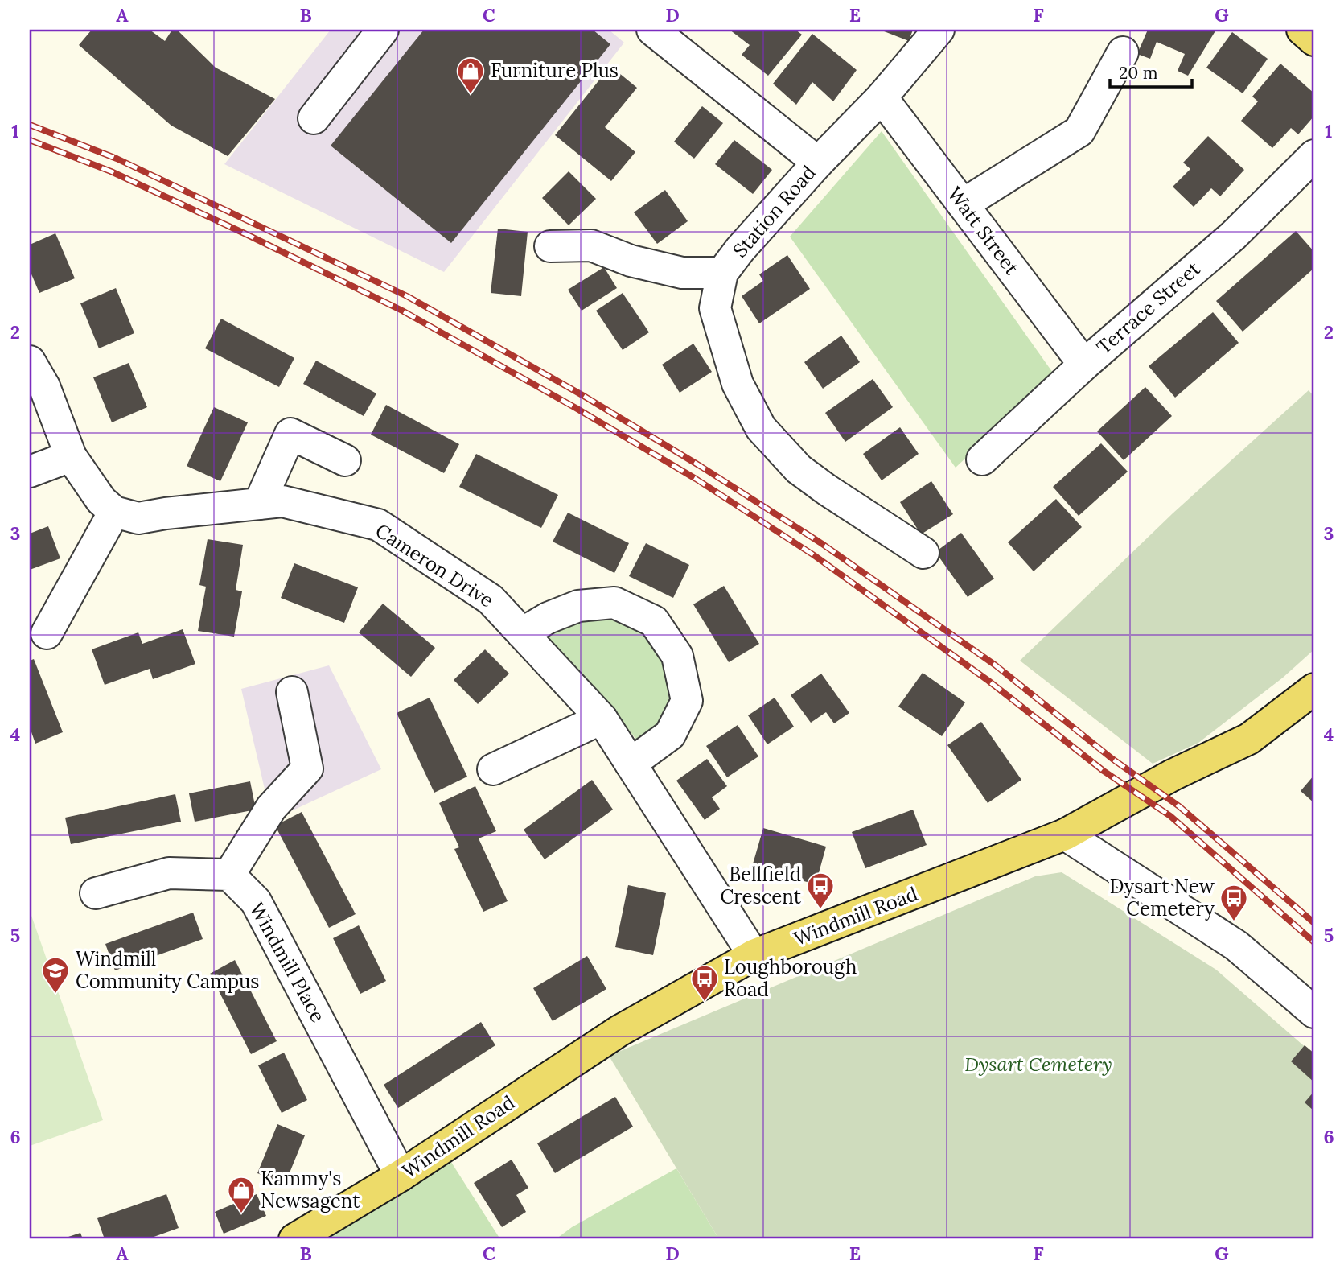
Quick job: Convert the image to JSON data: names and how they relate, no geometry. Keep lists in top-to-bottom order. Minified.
{"streets":{"main road":["Windmill Road"],"street":["Station Road","Watt Street","Terrace Street","Cameron Drive","Windmill Place"]},"crossings":[["Station Road","Watt Street"],["Watt Street","Terrace Street"],["Cameron Drive","Windmill Road"],["Windmill Road","Windmill Place"]],"parks":["Dysart Cemetery"],"places":{"shop":["Furniture Plus","Kammy's Newsagent"],"bus stop":["Bellfield Crescent","Dysart New Cemetery","Loughborough Road"],"school or university":["Windmill Community Campus"]},"scale_bar":"20 m","grid":{"columns":["A","B","C","D","E","F","G"],"rows":["1","2","3","4","5","6"]}}
